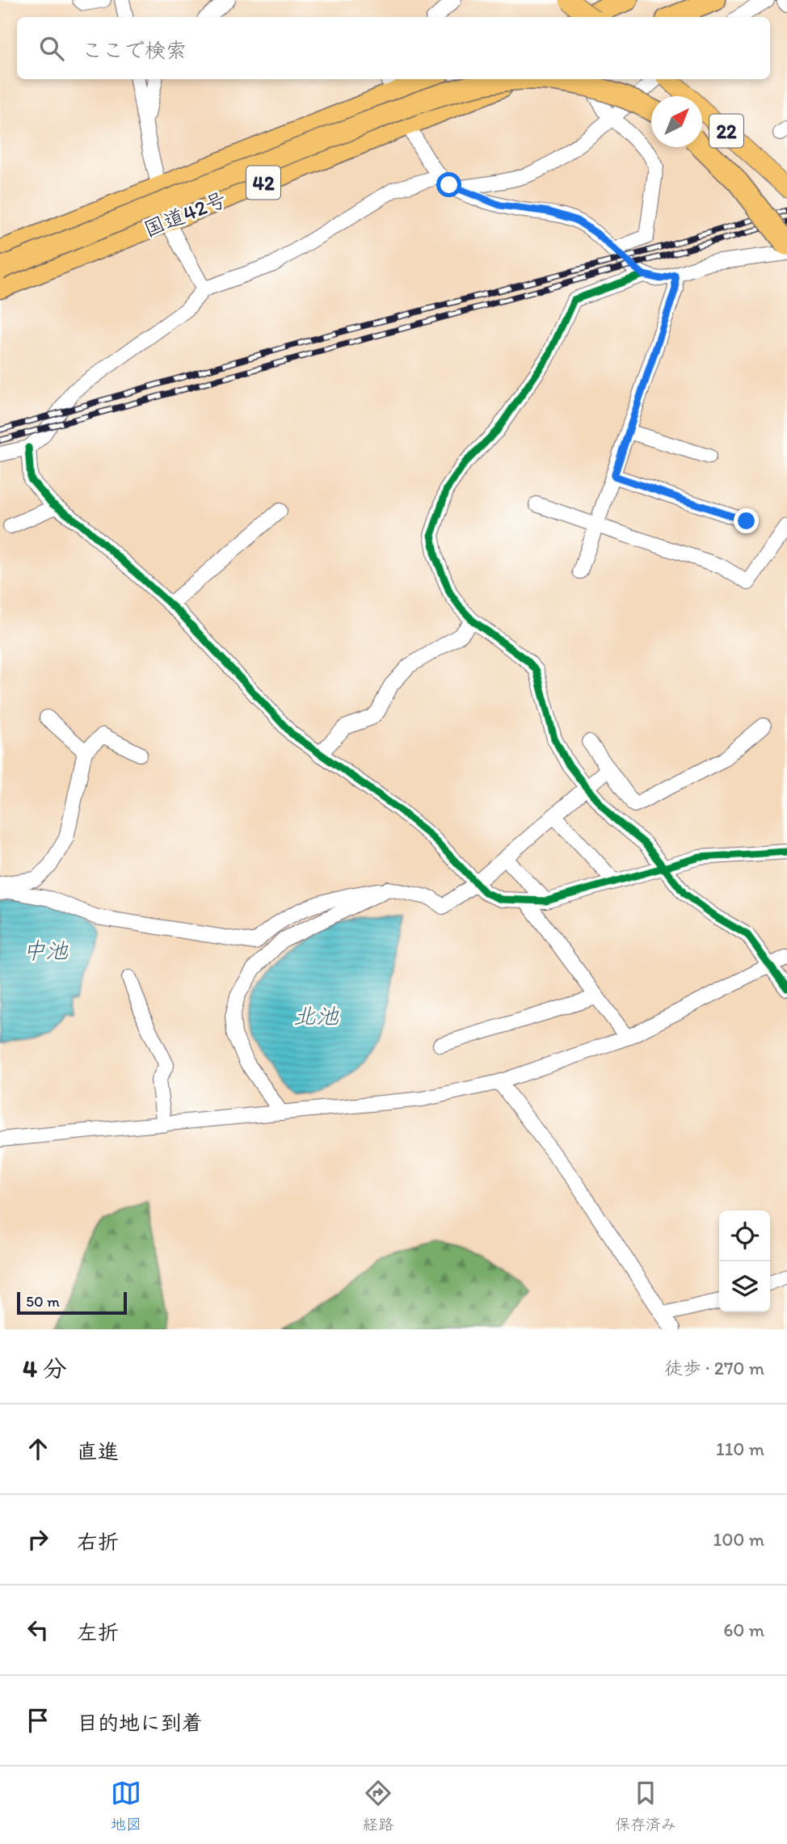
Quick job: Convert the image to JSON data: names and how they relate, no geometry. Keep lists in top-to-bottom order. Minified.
{"streets":{"highway":["42","国道42号"],"main road":["22"]},"water":["中池","北池"],"scale_bar":"50 m","north":"top right","page":{"search":"ここで検索","scale":"50 m","heading":["4 分","徒歩 · 270 m"],"list":[["直進","110 m"],["右折","100 m"],["左折","60 m"],"目的地に到着"],"nav":["地図","経路","保存済み"]}}
